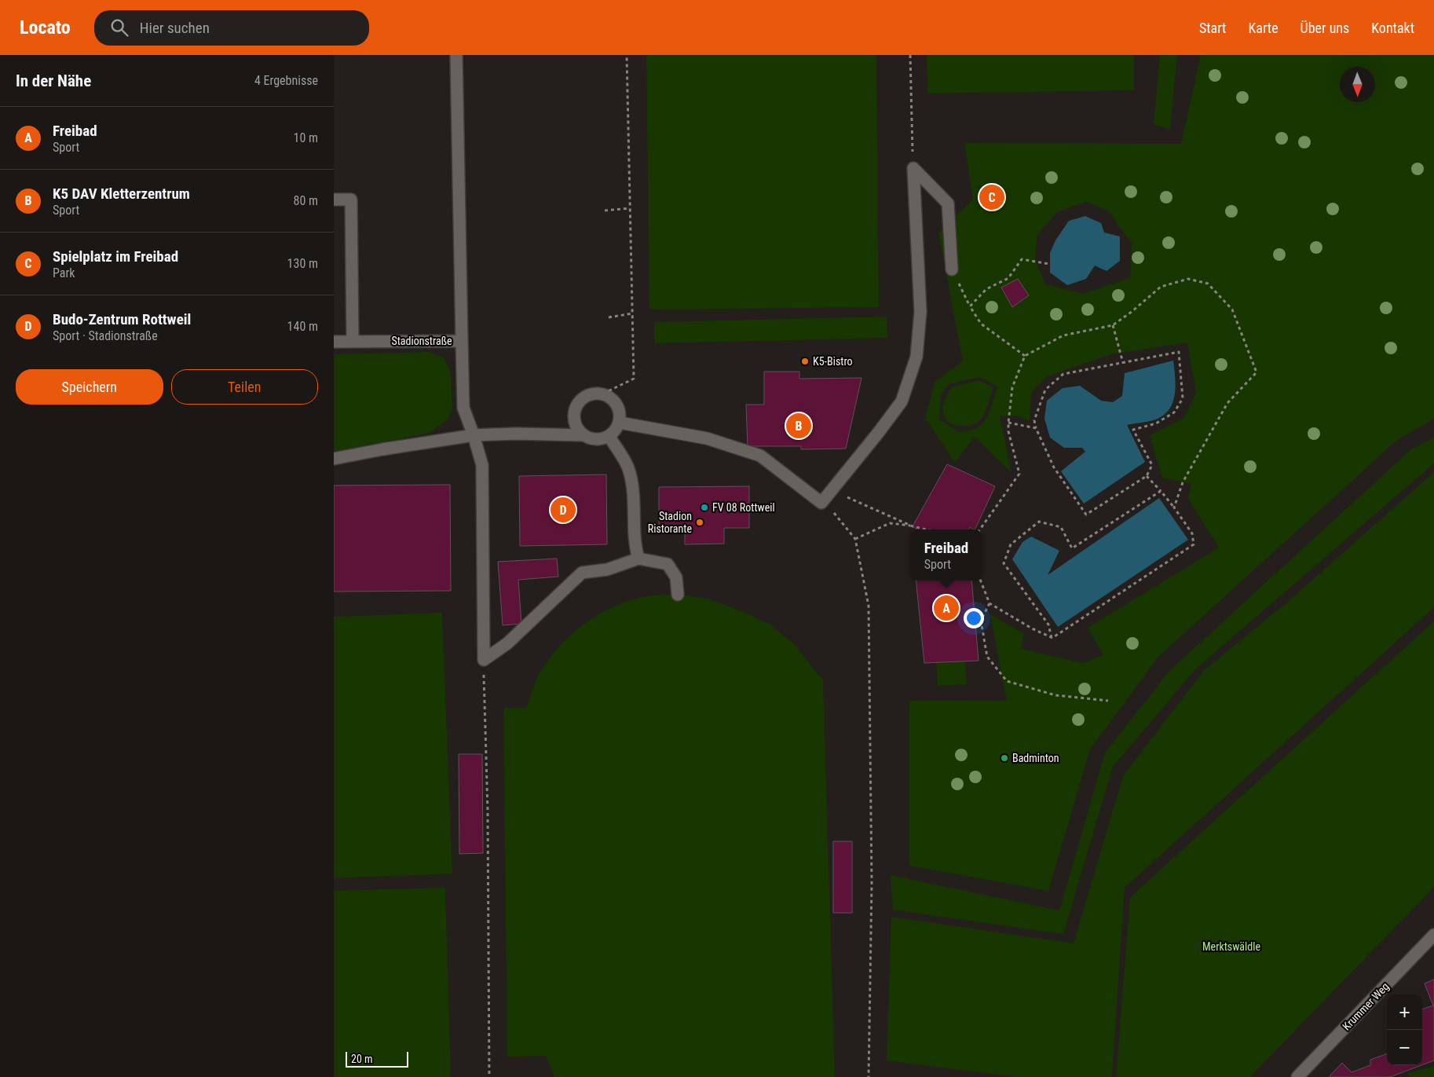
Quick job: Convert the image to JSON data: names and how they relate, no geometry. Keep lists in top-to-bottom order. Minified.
{"streets":{"street":["Stadionstraße","Krummer Weg"]},"parks":["Merktswäldle"],"places":["K5-Bistro","FV 08 Rottweil","Stadion Ristorante","Badminton"],"scale_bar":"20 m","north":"bottom","page":{"header":"Locato","search":"Hier suchen","nav":["Start","Karte","Über uns","Kontakt"],"heading":["In der Nähe","4 Ergebnisse"],"list":[{"mark":"A","name":"Freibad","note":"Sport","value":"10 m"},{"mark":"B","name":"K5 DAV Kletterzentrum","note":"Sport","value":"80 m"},{"mark":"C","name":"Spielplatz im Freibad","note":"Park","value":"130 m"},{"mark":"D","name":"Budo-Zentrum Rottweil","note":"Sport · Stadionstraße","value":"140 m"}],"pins":["C","B","D","A"],"buttons":["Speichern","Teilen"],"popup":["Freibad","Sport"],"map_buttons":["+","−"],"scale":"20 m"}}
